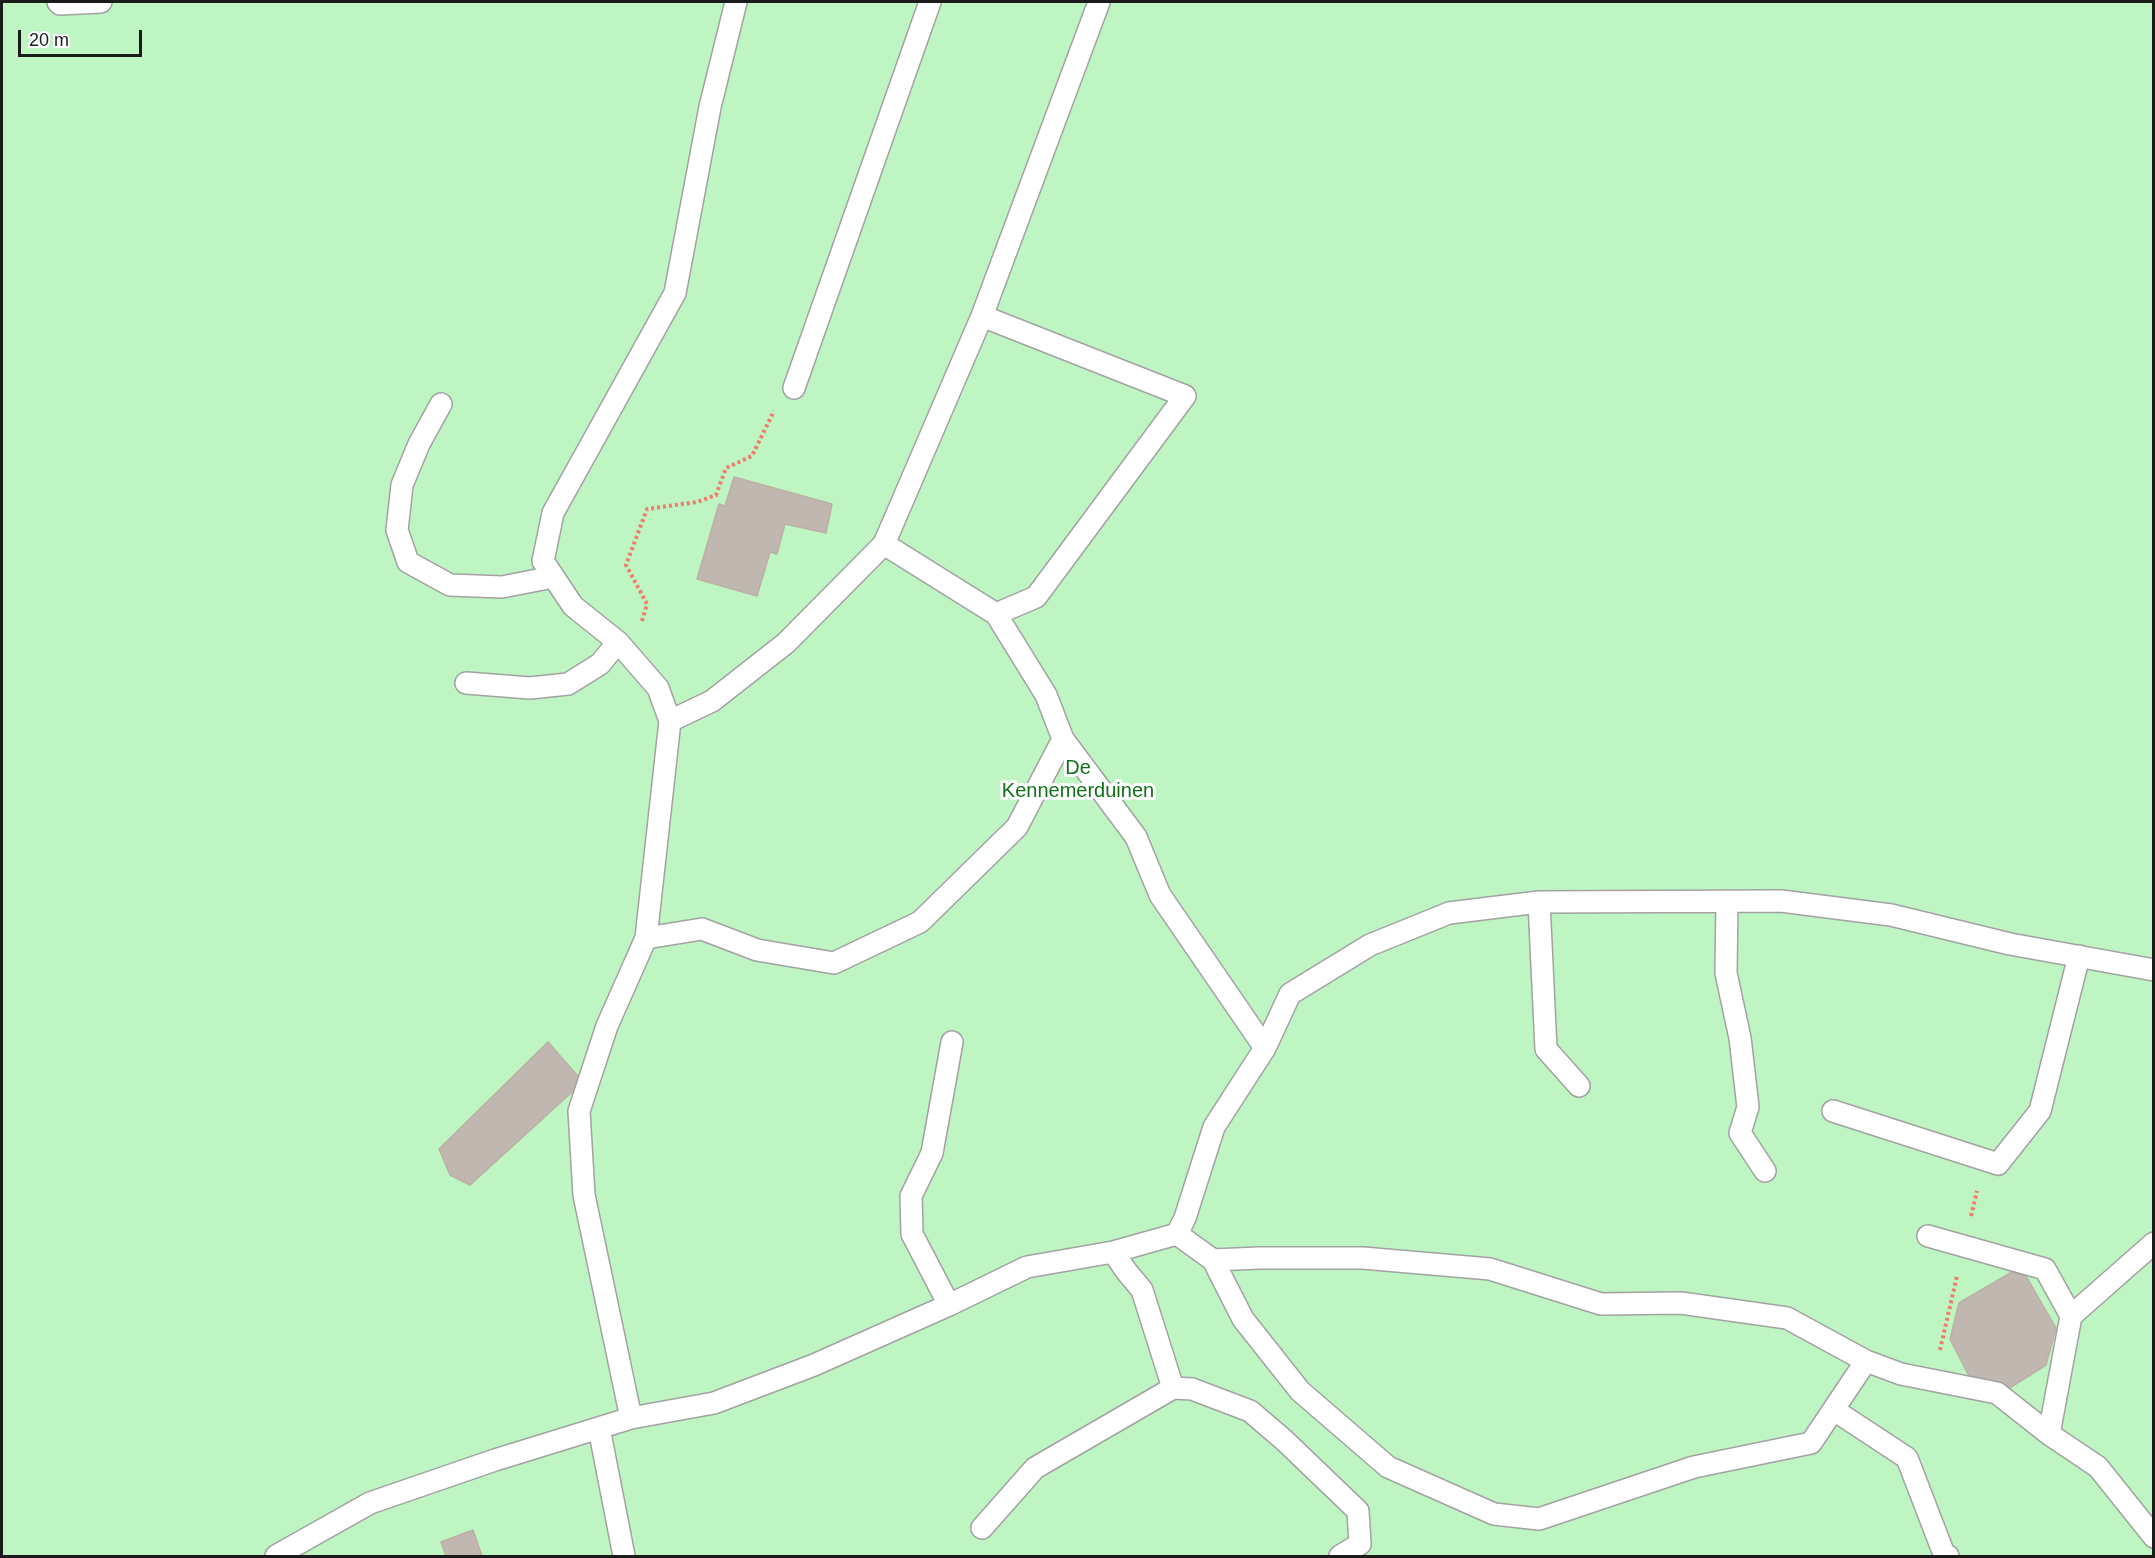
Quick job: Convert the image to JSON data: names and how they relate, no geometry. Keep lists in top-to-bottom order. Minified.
{"parks":["De Kennemerduinen"],"scale_bar":"20 m"}
